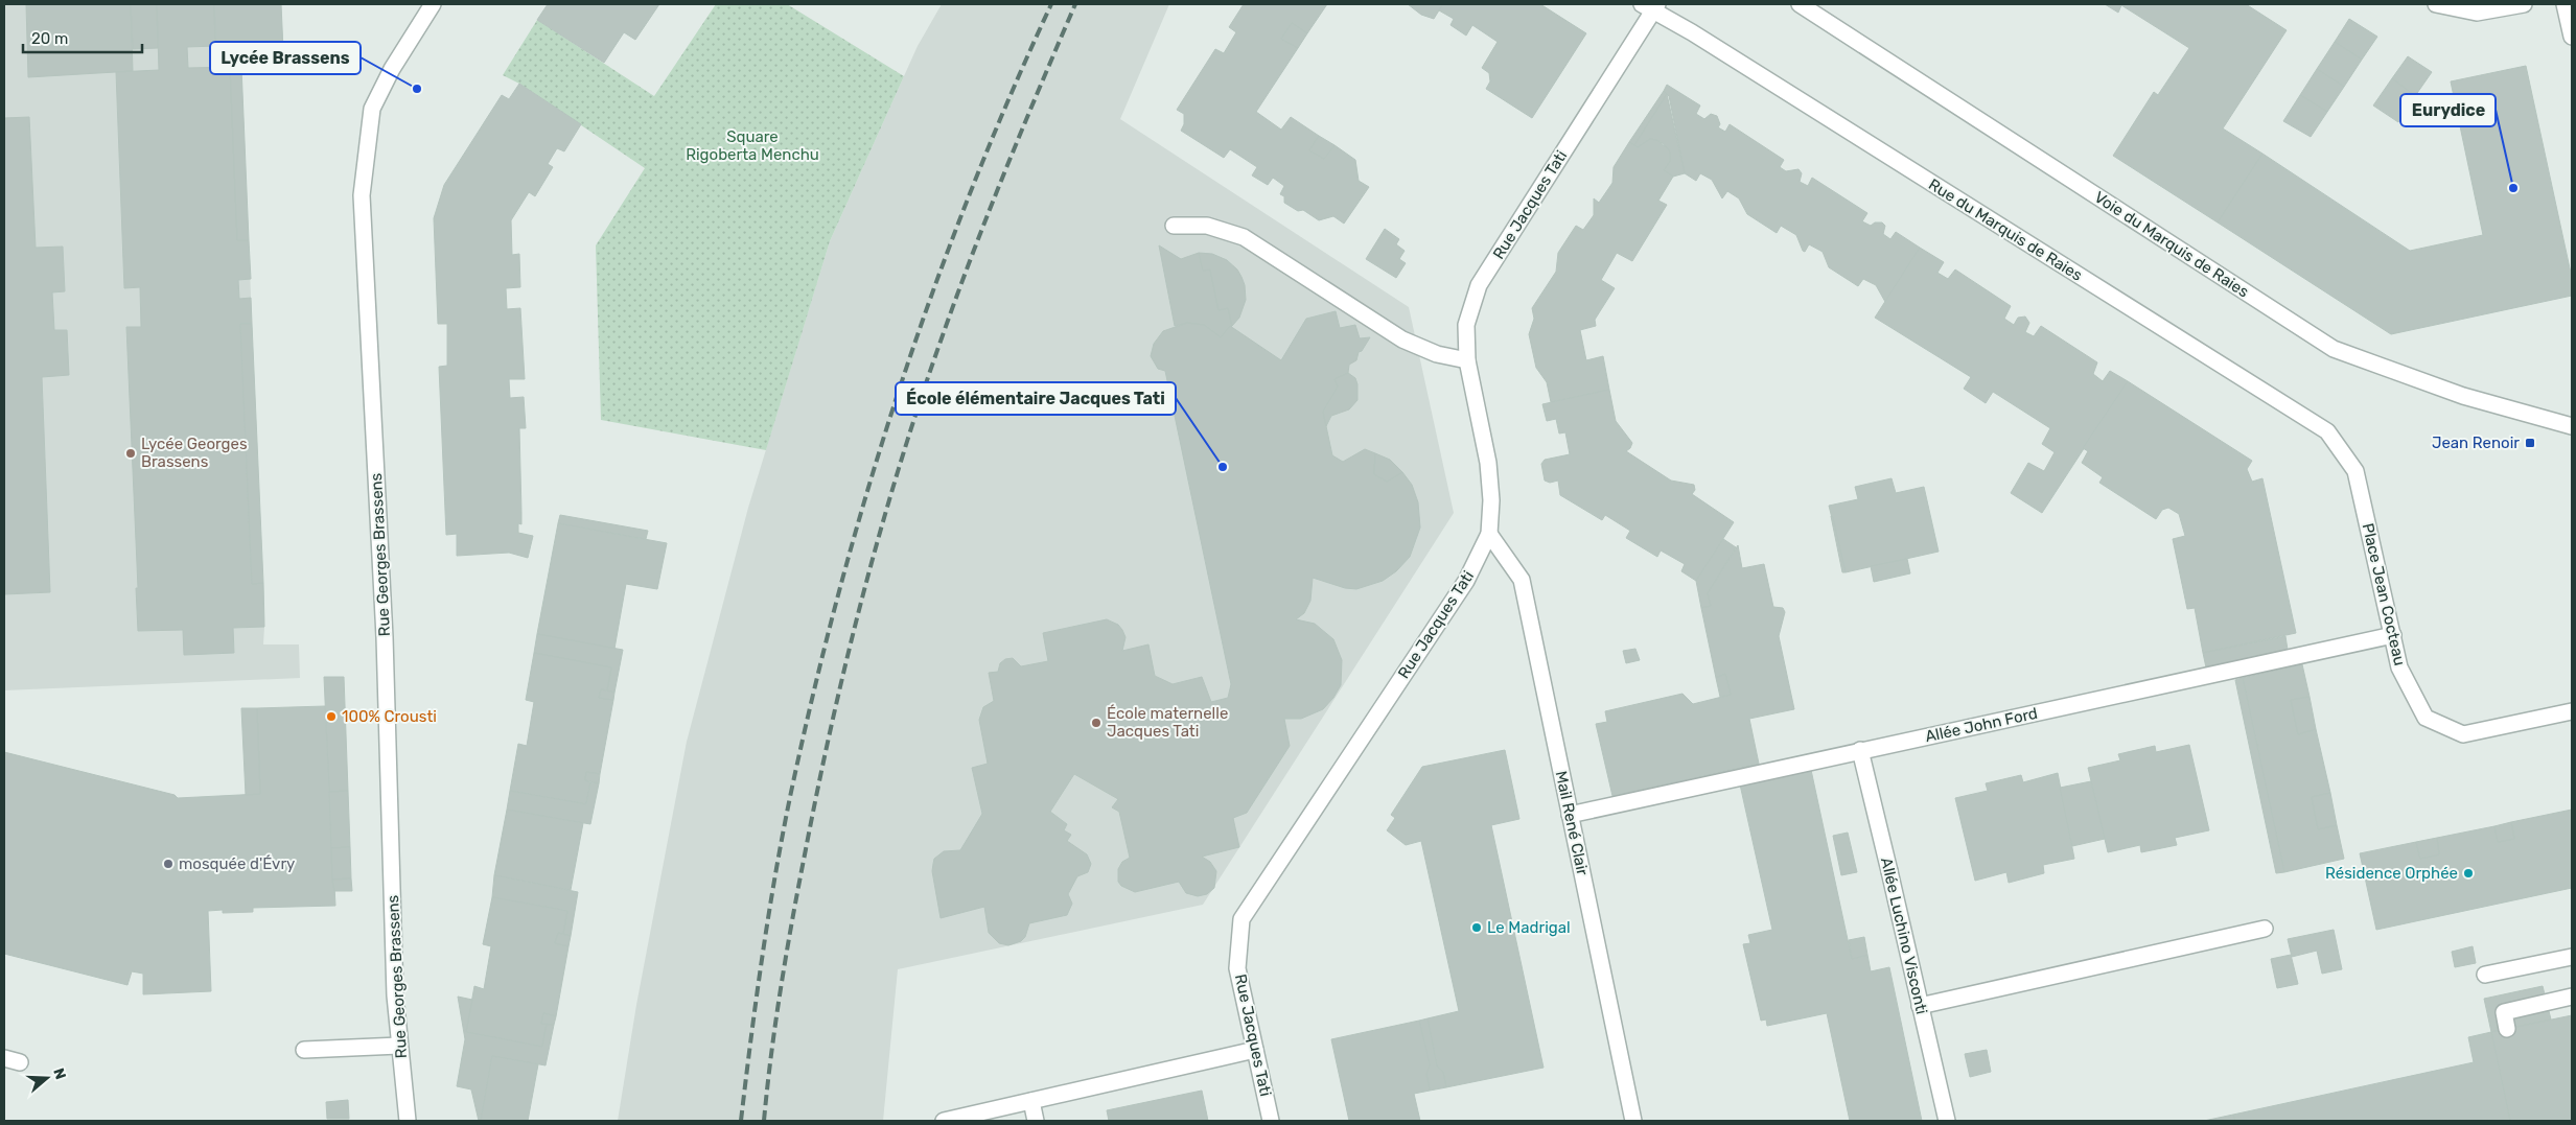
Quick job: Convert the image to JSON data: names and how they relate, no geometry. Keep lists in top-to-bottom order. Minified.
{"streets":{"street":["Rue Jacques Tati","Rue du Marquis de Raies","Voie du Marquis de Raies","Rue Georges Brassens","Place Jean Cocteau","Allée John Ford","Mail René Clair","Allée Luchino Visconti"]},"crossings":[["Rue Jacques Tati","Rue du Marquis de Raies"],["Rue Jacques Tati","Mail René Clair"],["Rue du Marquis de Raies","Place Jean Cocteau"],["Place Jean Cocteau","Allée John Ford"],["Allée John Ford","Mail René Clair"],["Allée John Ford","Allée Luchino Visconti"]],"parks":["Square Rigoberta Menchu"],"places":{"other":["Lycée Brassens","Eurydice","Lycée Georges Brassens","École élémentaire Jacques Tati","100% Crousti","École maternelle Jacques Tati","mosquée d'Évry","Résidence Orphée","Le Madrigal"],"transit":["Jean Renoir"]},"scale_bar":"20 m","north":"right"}
